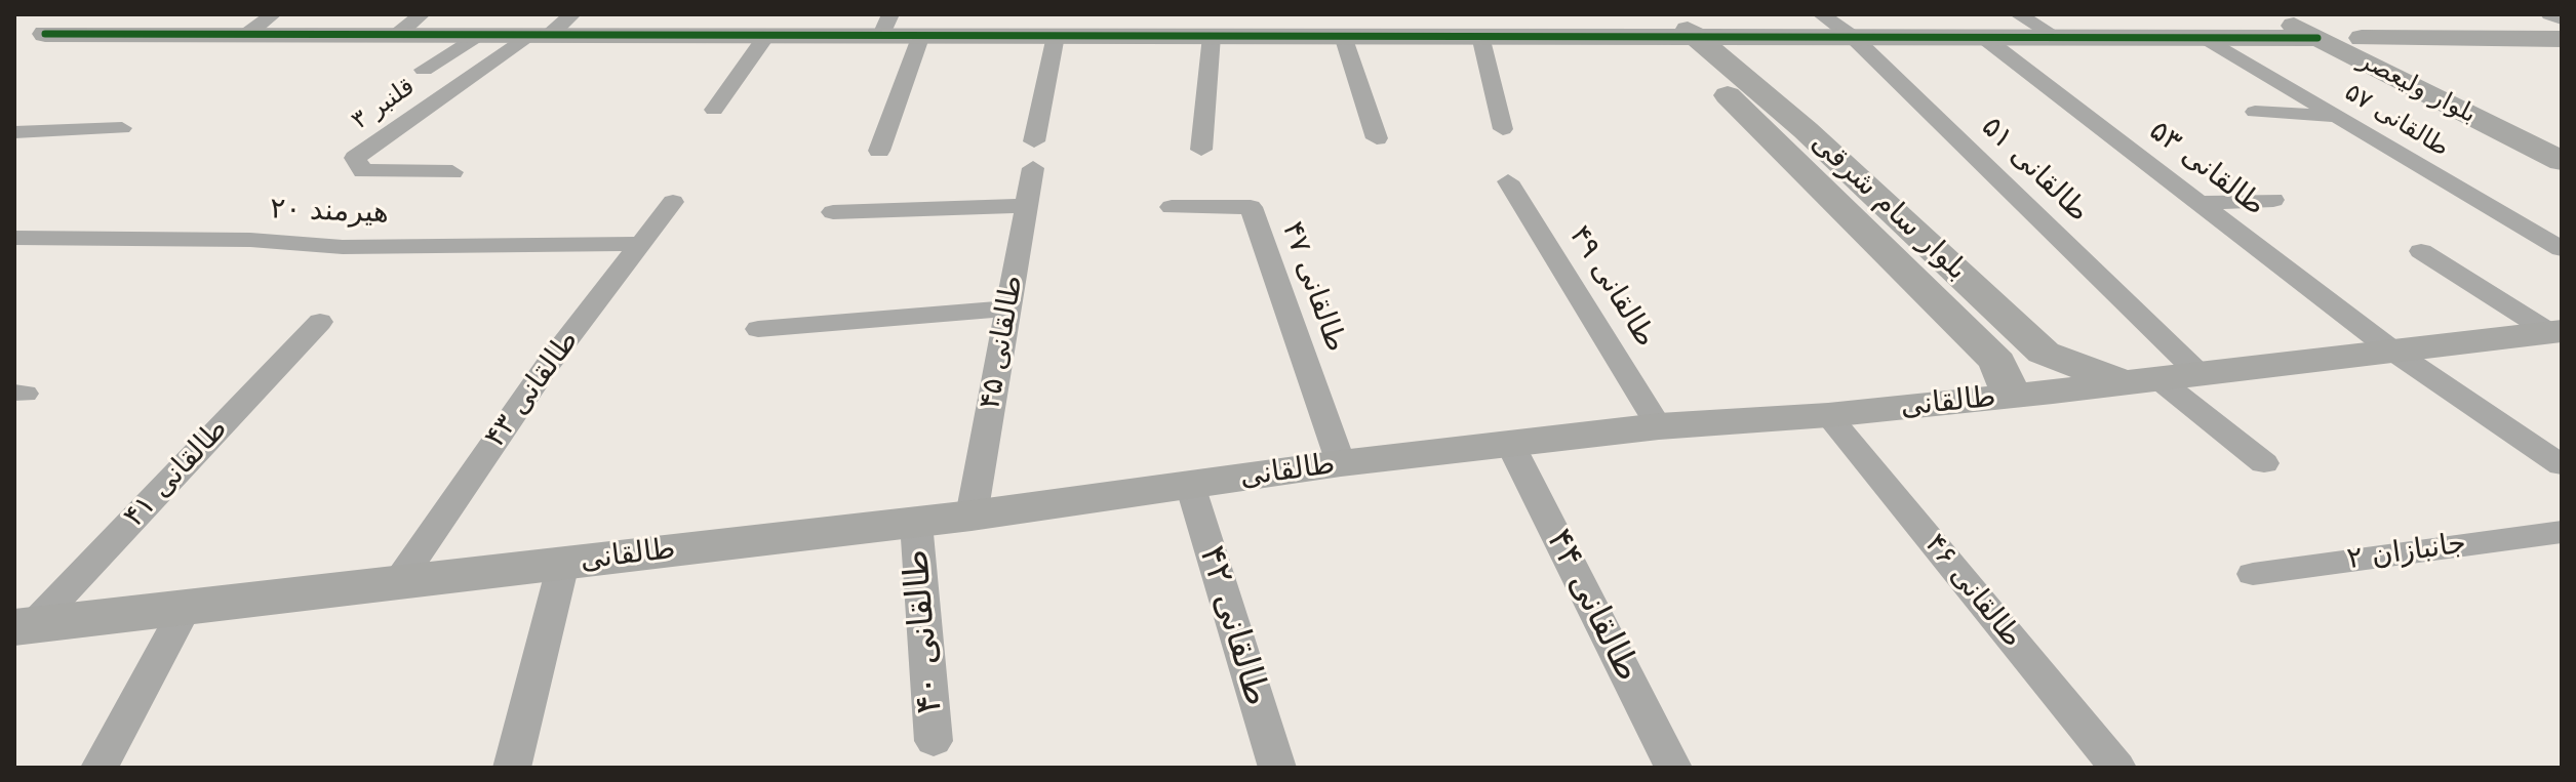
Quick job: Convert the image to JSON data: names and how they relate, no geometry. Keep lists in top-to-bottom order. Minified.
{"streets":{"street":["بلوار ولیعصر","قلنبر ۳","طالقانی ۵۷","طالقانی ۵۳","طالقانی ۵۱","بلوار سام شرقی","هیرمند ۲۰","طالقانی ۴۷","طالقانی ۴۹","طالقانی ۴۵","طالقانی ۴۳","طالقانی","طالقانی ۴۱","جانبازان ۲","طالقانی ۴۶","طالقانی ۴۴","طالقانی ۴۲","طالقانی ۴۰"]},"crossings":[["طالقانی ۵۳","طالقانی"],["طالقانی ۵۱","بلوار سام شرقی"],["طالقانی ۵۱","طالقانی"],["بلوار سام شرقی","طالقانی"],["هیرمند ۲۰","طالقانی ۴۳"],["طالقانی ۴۷","طالقانی"],["طالقانی ۴۹","طالقانی"],["طالقانی ۴۵","طالقانی"],["طالقانی ۴۳","طالقانی"],["طالقانی","طالقانی ۴۱"],["طالقانی","طالقانی ۴۶"],["طالقانی","طالقانی ۴۴"],["طالقانی","طالقانی ۴۲"],["طالقانی","طالقانی ۴۰"]]}
